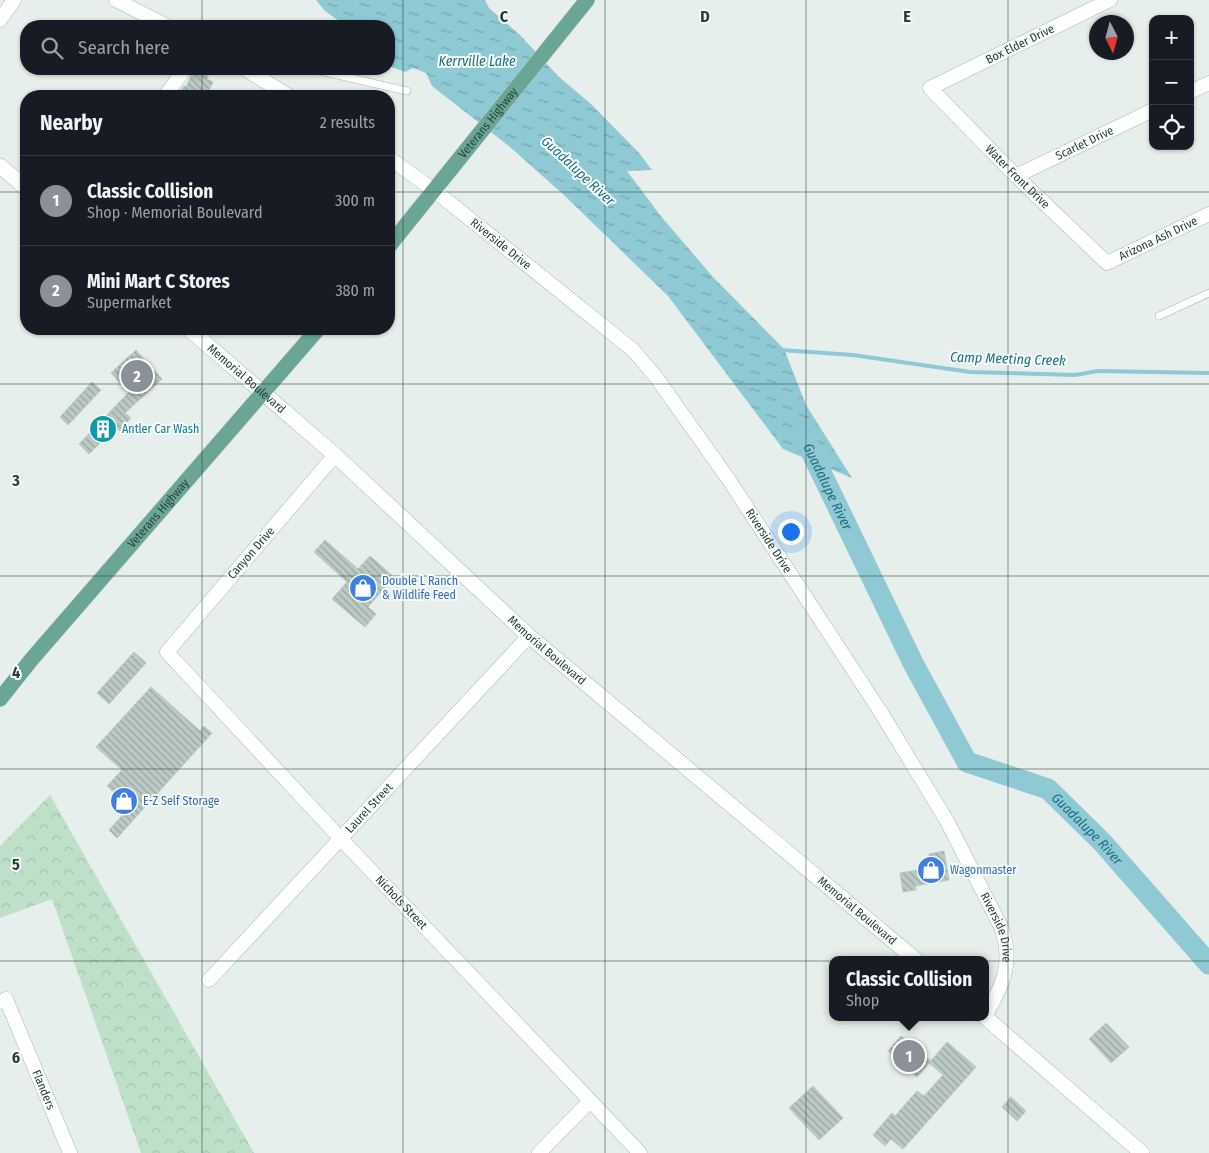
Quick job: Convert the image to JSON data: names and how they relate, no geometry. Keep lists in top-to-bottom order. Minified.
{"streets":{"main road":["Veterans Highway","Memorial Boulevard"],"street":["Box Elder Drive","Scarlet Drive","Water Front Drive","Arizona Ash Drive","Riverside Drive","Canyon Drive","Laurel Street","Nichols Street","Flanders"]},"crossings":[["Box Elder Drive","Water Front Drive"],["Veterans Highway","Riverside Drive"],["Veterans Highway","Memorial Boulevard"],["Scarlet Drive","Water Front Drive"],["Water Front Drive","Arizona Ash Drive"],["Memorial Boulevard","Canyon Drive"],["Memorial Boulevard","Laurel Street"],["Canyon Drive","Nichols Street"],["Laurel Street","Nichols Street"]],"water":["Kerrville Lake","Guadalupe River","Camp Meeting Creek"],"places":{"building":["Antler Car Wash"],"shop":["Double L Ranch & Wildlife Feed","E-Z Self Storage","Wagonmaster"]},"north":"bottom","page":{"map_buttons":["+","−"],"search":"Search here","heading":["Nearby","2 results"],"list":[{"mark":"1","name":"Classic Collision","note":"Shop · Memorial Boulevard","value":"300 m"},{"mark":"2","name":"Mini Mart C Stores","note":"Supermarket","value":"380 m"}],"pins":["2","1"],"popup":["Classic Collision","Shop"]},"grid":{"columns":["C","D","E"],"rows":["3","4","5","6"]}}
